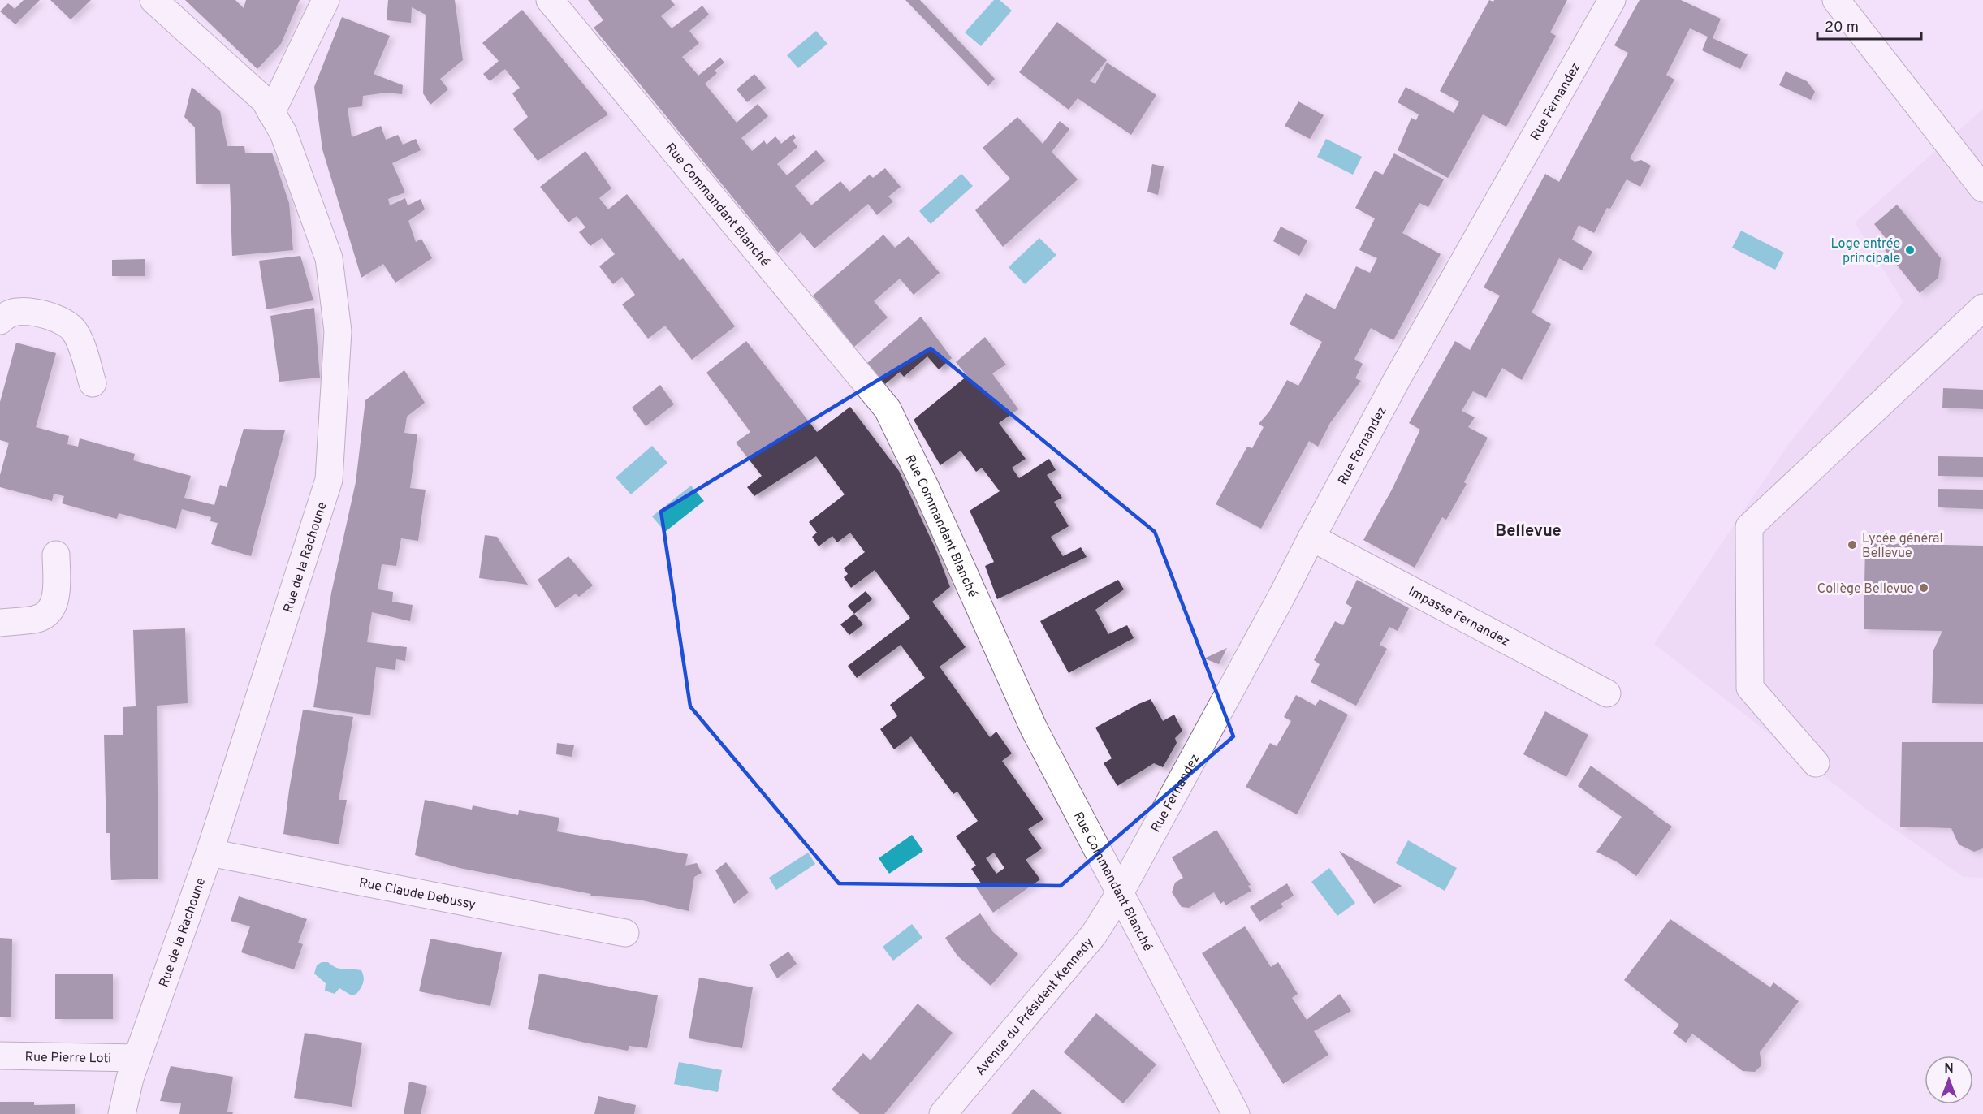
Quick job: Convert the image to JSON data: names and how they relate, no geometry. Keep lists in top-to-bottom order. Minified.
{"streets":{"street":["Rue Fernandez","Rue Commandant Blanché","Rue de la Rachoune","Impasse Fernandez","Rue Claude Debussy","Avenue du Président Kennedy","Rue Pierre Loti"]},"crossings":[["Rue Fernandez","Rue Commandant Blanché"],["Rue Fernandez","Impasse Fernandez"],["Rue Fernandez","Avenue du Président Kennedy"],["Rue Commandant Blanché","Avenue du Président Kennedy"],["Rue de la Rachoune","Rue Claude Debussy"],["Rue de la Rachoune","Rue Pierre Loti"]],"districts":["Bellevue"],"places":["Loge entrée principale","Lycée général Bellevue","Collège Bellevue"],"scale_bar":"20 m","north":"top"}
